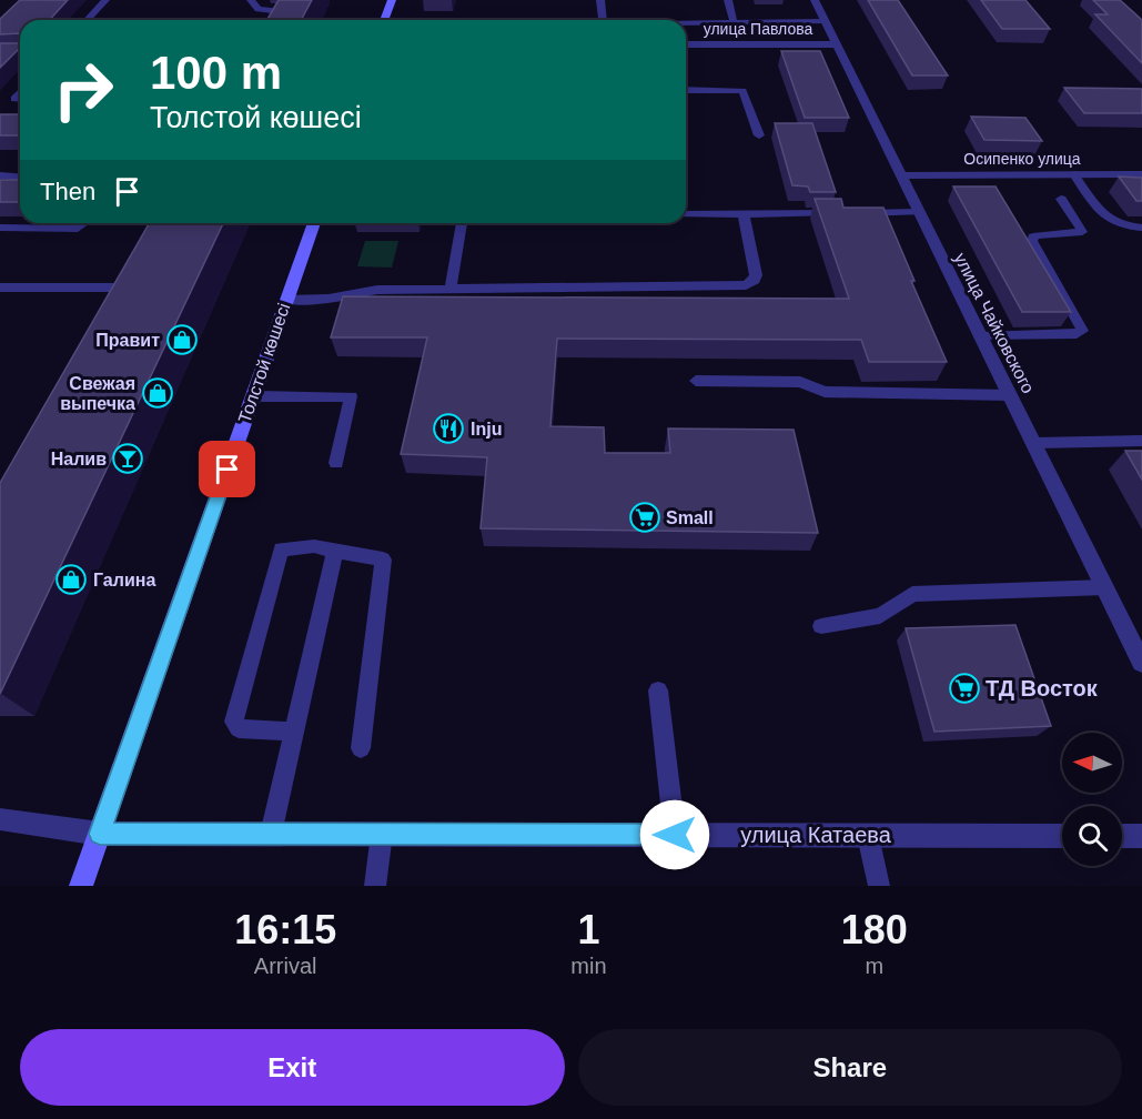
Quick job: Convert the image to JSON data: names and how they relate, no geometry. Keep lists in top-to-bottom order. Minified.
{"streets":{"main road":["Толстой көшесі"],"street":["улица Павлова","Осипенко улица","улица Чайковского","улица Катаева"]},"crossings":[["улица Павлова","улица Чайковского"],["Осипенко улица","улица Чайковского"],["Толстой көшесі","улица Катаева"]],"places":{"shop":["Правит","Свежая выпечка","Галина"],"restaurant":["Inju"],"bar":["Налив"],"supermarket":["Small","ТД Восток"]},"north":"left","page":{"turn":["100 m","Толстой көшесі"],"then":"Then","eta":["16:15","Arrival","1","min","180","m"],"buttons":["Exit","Share"]}}
